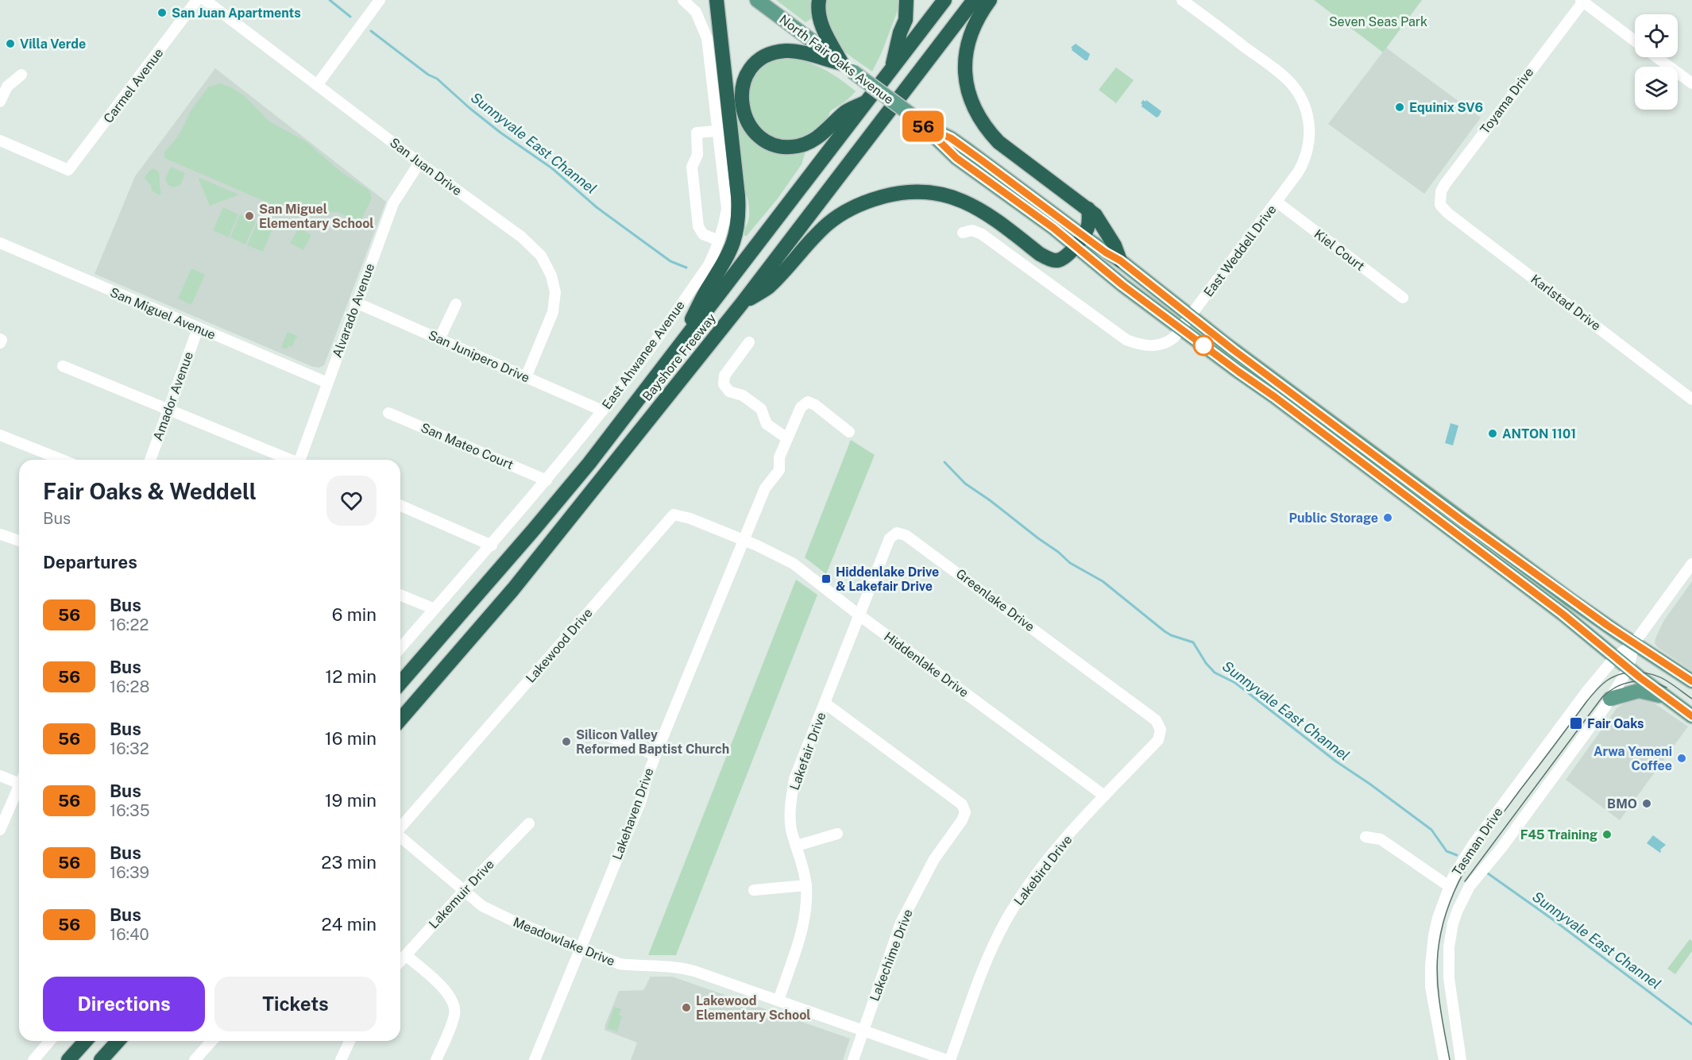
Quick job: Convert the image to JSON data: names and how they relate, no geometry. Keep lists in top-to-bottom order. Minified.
{"streets":{"highway":["Bayshore Freeway"],"main road":["North Fair Oaks Avenue"],"street":["Carmel Avenue","Toyama Drive","San Juan Drive","Kiel Court","East Weddell Drive","Karlstad Drive","Alvarado Avenue","San Miguel Avenue","East Ahwanee Avenue","San Junipero Drive","Amador Avenue","San Mateo Court","Greenlake Drive","Lakewood Drive","Hiddenlake Drive","Lakefair Drive","Lakehaven Drive","Tasman Drive","Lakebird Drive","Lakemuir Drive","Meadowlake Drive","Lakechime Drive"]},"crossings":[["North Fair Oaks Avenue","East Weddell Drive"],["North Fair Oaks Avenue","Tasman Drive"],["Toyama Drive","Karlstad Drive"],["San Juan Drive","Alvarado Avenue"],["San Juan Drive","San Junipero Drive"],["Kiel Court","East Weddell Drive"],["Alvarado Avenue","San Miguel Avenue"],["Alvarado Avenue","San Junipero Drive"],["San Miguel Avenue","Amador Avenue"],["East Ahwanee Avenue","San Junipero Drive"],["East Ahwanee Avenue","San Mateo Court"],["Greenlake Drive","Hiddenlake Drive"],["Greenlake Drive","Lakefair Drive"],["Greenlake Drive","Lakebird Drive"],["Lakewood Drive","Hiddenlake Drive"],["Lakewood Drive","Lakehaven Drive"],["Hiddenlake Drive","Lakefair Drive"],["Hiddenlake Drive","Lakehaven Drive"],["Hiddenlake Drive","Lakebird Drive"],["Lakefair Drive","Meadowlake Drive"],["Lakefair Drive","Lakechime Drive"],["Lakehaven Drive","Meadowlake Drive"],["Lakebird Drive","Meadowlake Drive"],["Lakemuir Drive","Meadowlake Drive"],["Meadowlake Drive","Lakechime Drive"]],"water":["Sunnyvale East Channel"],"parks":["Seven Seas Park"],"places":{"other":["San Juan Apartments","Villa Verde","Equinix SV6","San Miguel Elementary School","ANTON 1101","Public Storage","Silicon Valley Reformed Baptist Church","Arwa Yemeni Coffee","BMO","F45 Training","Lakewood Elementary School"],"transit":["Hiddenlake Drive & Lakefair Drive","Fair Oaks"]},"lines":["bus line 56"],"page":{"on_map":"56","heading":[["Fair Oaks & Weddell","Bus"],"Departures"],"list":[{"mark":"56","name":"Bus","note":"16:22","value":"6 min"},{"mark":"56","name":"Bus","note":"16:28","value":"12 min"},{"mark":"56","name":"Bus","note":"16:32","value":"16 min"},{"mark":"56","name":"Bus","note":"16:35","value":"19 min"},{"mark":"56","name":"Bus","note":"16:39","value":"23 min"},{"mark":"56","name":"Bus","note":"16:40","value":"24 min"}],"buttons":["Directions","Tickets"]}}
